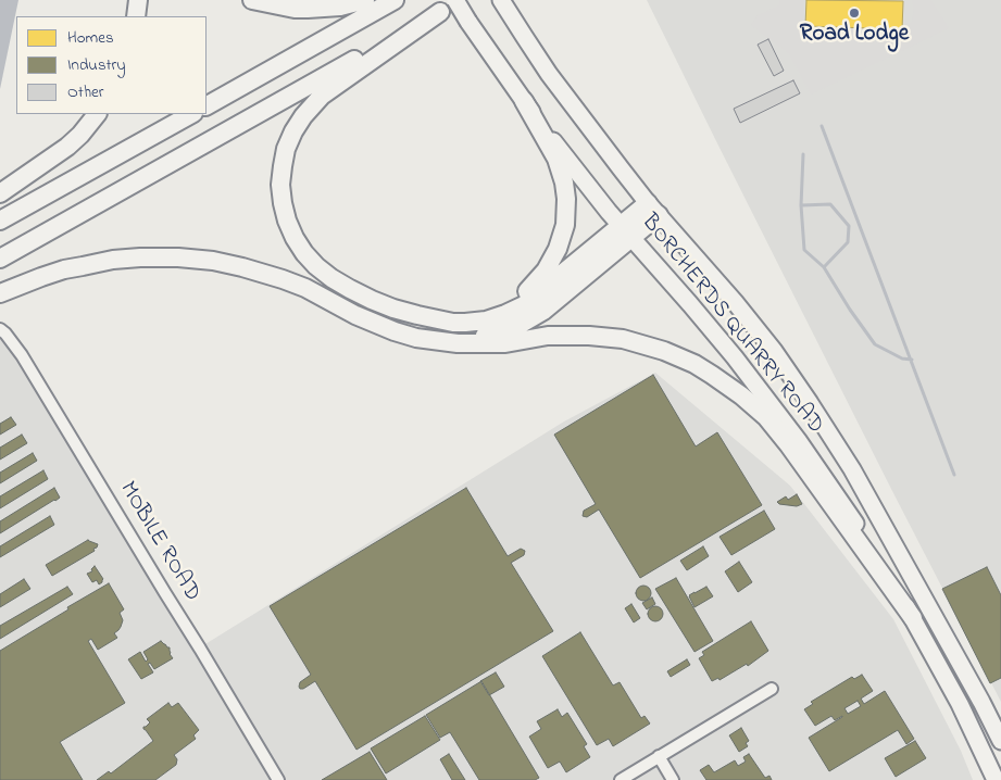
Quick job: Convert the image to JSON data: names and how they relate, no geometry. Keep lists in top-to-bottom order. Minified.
{"streets":{"main road":["BORCHERDS QUARRY ROAD"],"street":["MOBILE ROAD"]},"places":["Road Lodge"],"legend":["Homes","Industry","Other"]}
